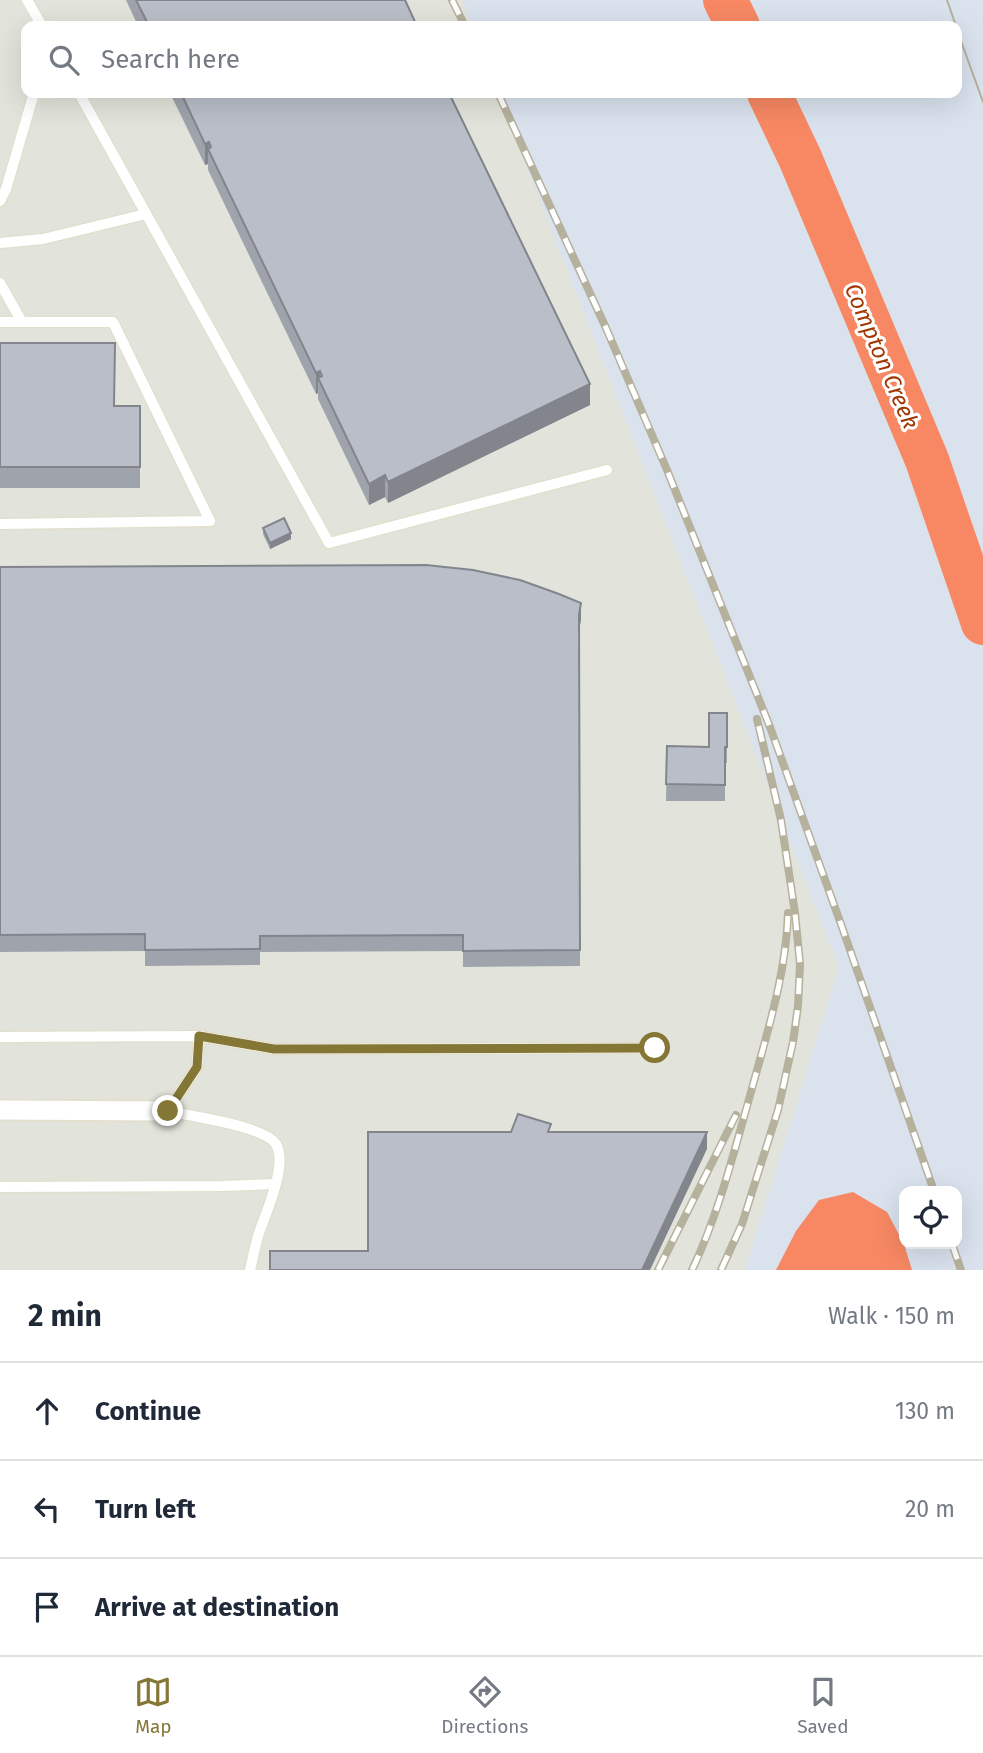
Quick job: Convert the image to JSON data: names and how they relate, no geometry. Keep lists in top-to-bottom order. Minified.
{"water":["Compton Creek"],"page":{"search":"Search here","heading":["2 min","Walk · 150 m"],"list":[["Continue","130 m"],["Turn left","20 m"],"Arrive at destination"],"nav":["Map","Directions","Saved"]}}
